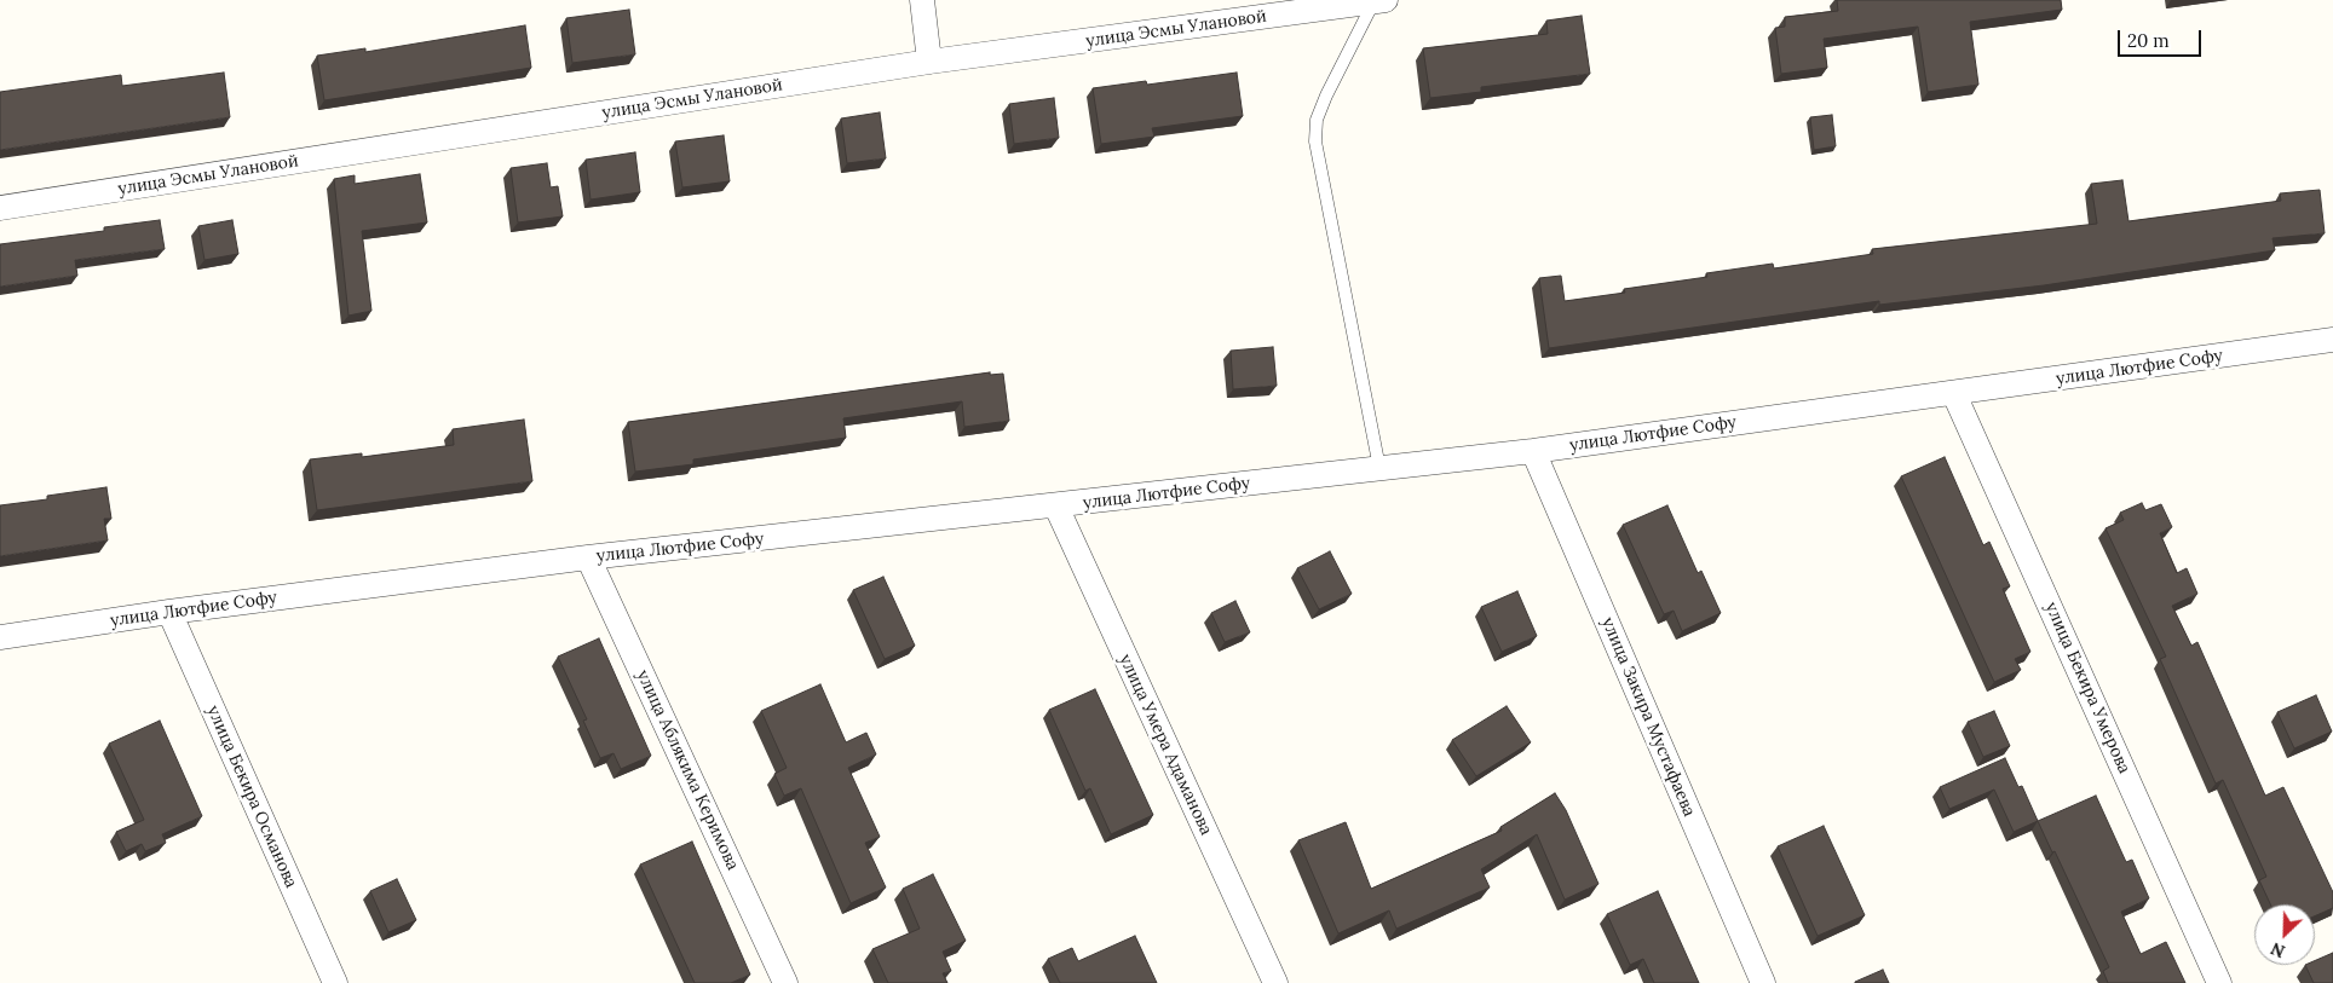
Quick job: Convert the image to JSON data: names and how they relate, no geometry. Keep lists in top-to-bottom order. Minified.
{"streets":{"street":["улица Эсмы Улановой","улица Лютфие Софу","улица Бекира Умерова","улица Закира Мустафаева","улица Умера Адаманова","улица Аблякима Керимова","улица Бекира Османова"]},"crossings":[["улица Лютфие Софу","улица Бекира Умерова"],["улица Лютфие Софу","улица Закира Мустафаева"],["улица Лютфие Софу","улица Умера Адаманова"],["улица Лютфие Софу","улица Аблякима Керимова"],["улица Лютфие Софу","улица Бекира Османова"]],"scale_bar":"20 m","north":"bottom left"}
